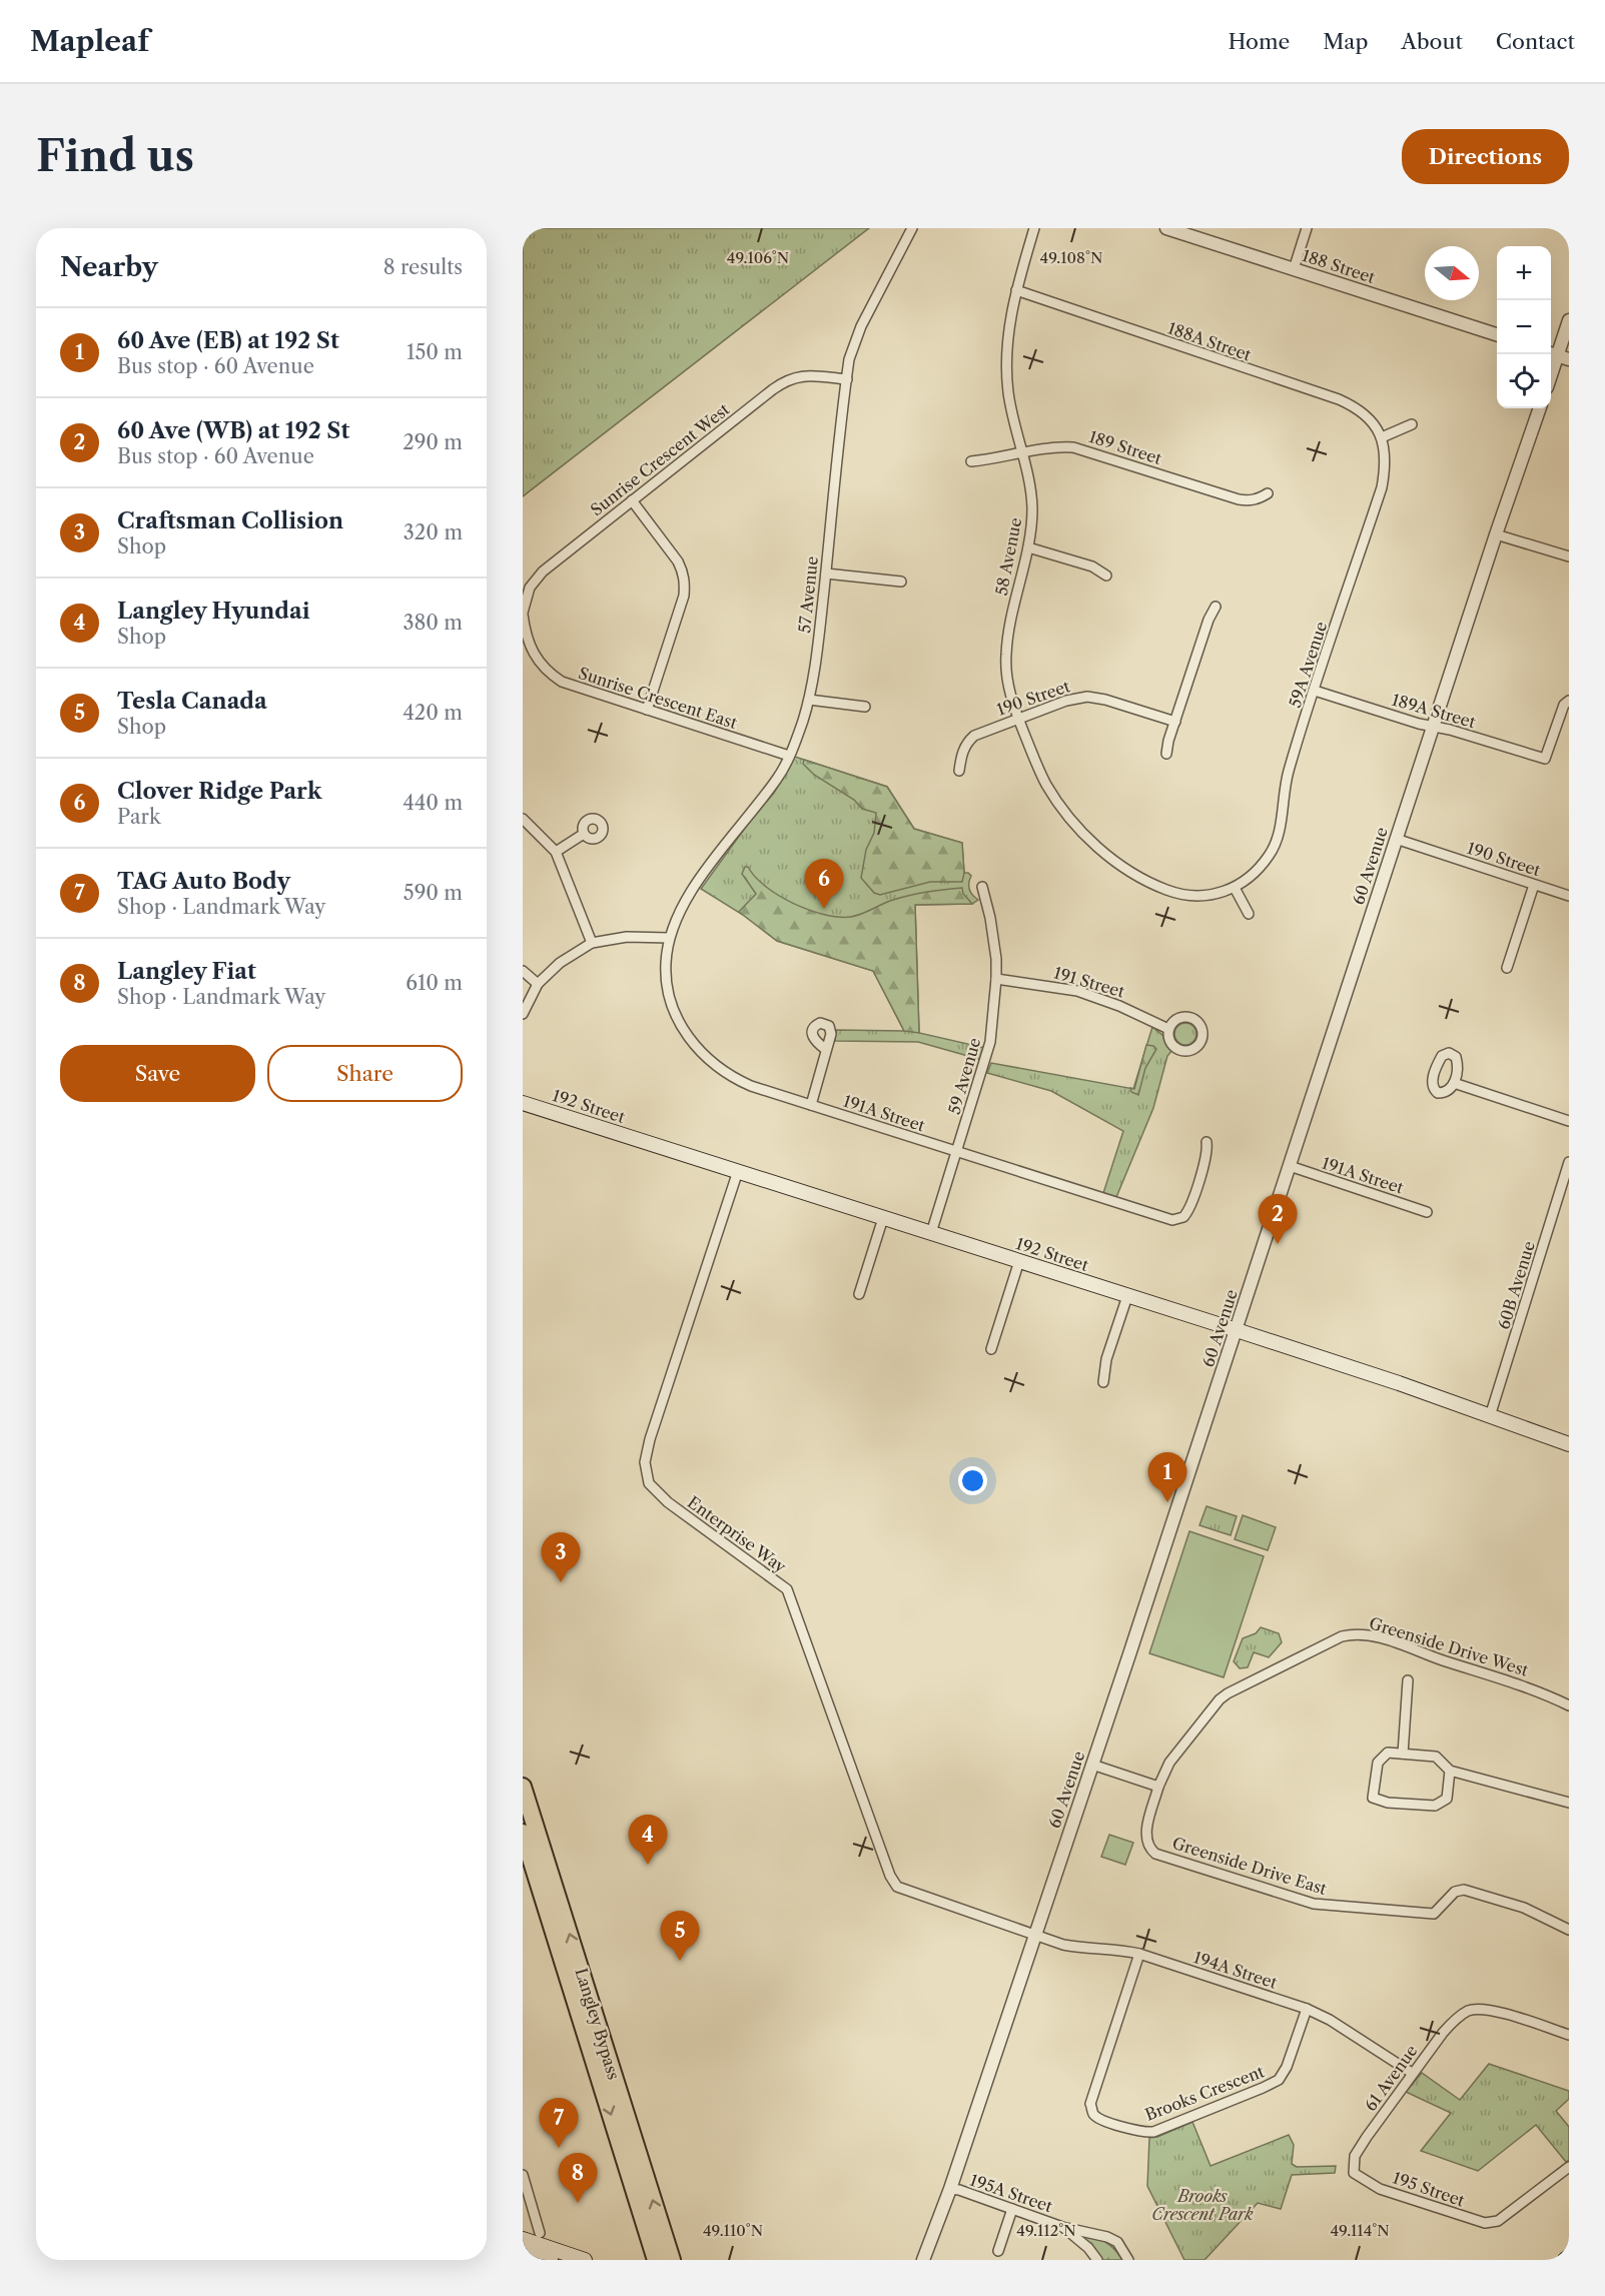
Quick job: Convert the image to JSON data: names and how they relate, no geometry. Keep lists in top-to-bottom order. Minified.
{"streets":{"highway":["Langley Bypass"],"main road":["192 Street"],"street":["188 Street","188A Street","189 Street","Sunrise Crescent West","58 Avenue","57 Avenue","59A Avenue","Sunrise Crescent East","190 Street","189A Street","60 Avenue","191 Street","59 Avenue","191A Street","60B Avenue","Enterprise Way","Greenside Drive West","Greenside Drive East","194A Street","61 Avenue","Brooks Crescent","195 Street","195A Street"]},"crossings":[["188A Street","58 Avenue"],["188A Street","59A Avenue"],["189 Street","58 Avenue"],["Sunrise Crescent West","57 Avenue"],["Sunrise Crescent West","Sunrise Crescent East"],["58 Avenue","59A Avenue"],["58 Avenue","190 Street"],["57 Avenue","Sunrise Crescent East"],["57 Avenue","191A Street"],["59A Avenue","189A Street"],["190 Street","60 Avenue"],["189A Street","60 Avenue"],["60 Avenue","192 Street"],["60 Avenue","191A Street"],["60 Avenue","Enterprise Way"],["60 Avenue","194A Street"],["60 Avenue","195A Street"],["191 Street","59 Avenue"],["59 Avenue","192 Street"],["59 Avenue","191A Street"],["192 Street","60B Avenue"],["192 Street","Enterprise Way"],["Enterprise Way","194A Street"],["Greenside Drive West","Greenside Drive East"],["194A Street","61 Avenue"],["194A Street","Brooks Crescent"],["61 Avenue","195 Street"]],"parks":["Brooks Crescent Park"],"north":"right","page":{"header":"Mapleaf","nav":["Home","Map","About","Contact"],"buttons":["Directions",["Save","Share"]],"title":"Find us","heading":["Nearby","8 results"],"map_buttons":["+","−"],"list":[{"mark":"1","name":"60 Ave (EB) at 192 St","note":"Bus stop · 60 Avenue","value":"150 m"},{"mark":"2","name":"60 Ave (WB) at 192 St","note":"Bus stop · 60 Avenue","value":"290 m"},{"mark":"3","name":"Craftsman Collision","note":"Shop","value":"320 m"},{"mark":"4","name":"Langley Hyundai","note":"Shop","value":"380 m"},{"mark":"5","name":"Tesla Canada","note":"Shop","value":"420 m"},{"mark":"6","name":"Clover Ridge Park","note":"Park","value":"440 m"},{"mark":"7","name":"TAG Auto Body","note":"Shop · Landmark Way","value":"590 m"},{"mark":"8","name":"Langley Fiat","note":"Shop · Landmark Way","value":"610 m"}],"pins":["6","2","1","3","4","5","7","8"]},"coordinates":["49.106°N","49.108°N","49.110°N","49.112°N","49.114°N"]}
